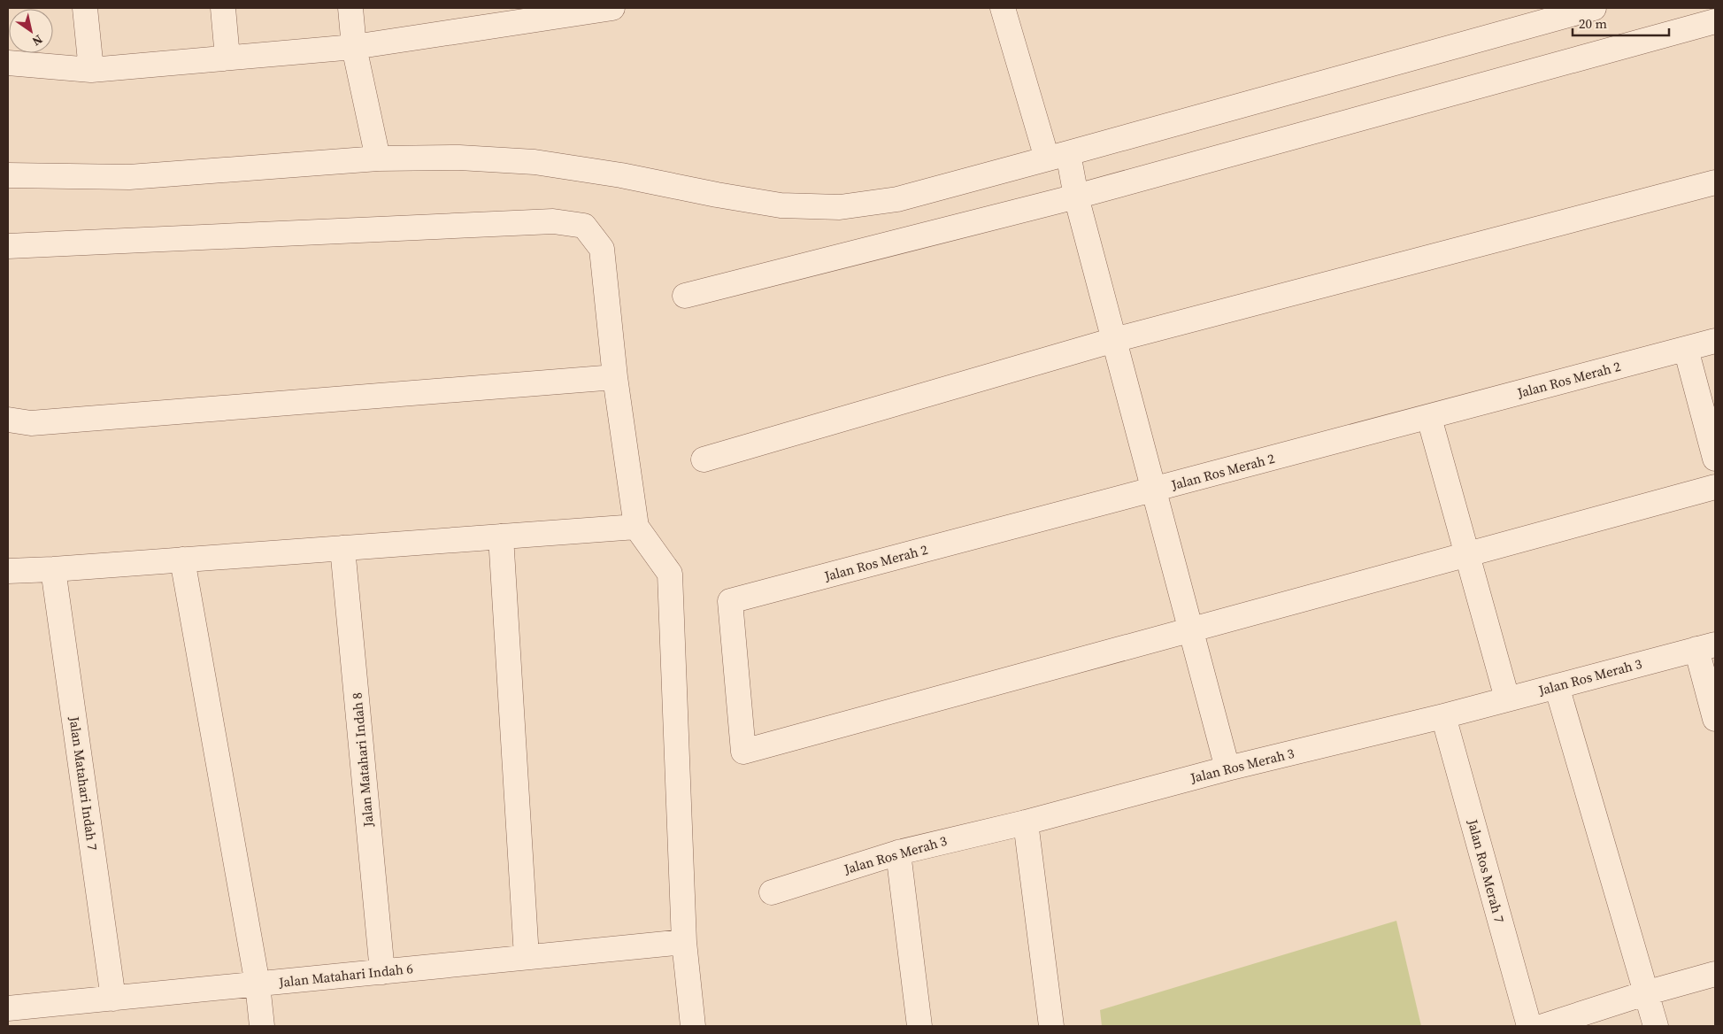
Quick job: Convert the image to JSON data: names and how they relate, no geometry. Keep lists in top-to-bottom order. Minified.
{"streets":{"street":["Jalan Ros Merah 2","Jalan Ros Merah 3","Jalan Matahari Indah 8","Jalan Matahari Indah 7","Jalan Ros Merah 7","Jalan Matahari Indah 6"]},"crossings":[["Jalan Ros Merah 3","Jalan Ros Merah 7"],["Jalan Matahari Indah 8","Jalan Matahari Indah 6"],["Jalan Matahari Indah 7","Jalan Matahari Indah 6"]],"scale_bar":"20 m","north":"bottom right"}
